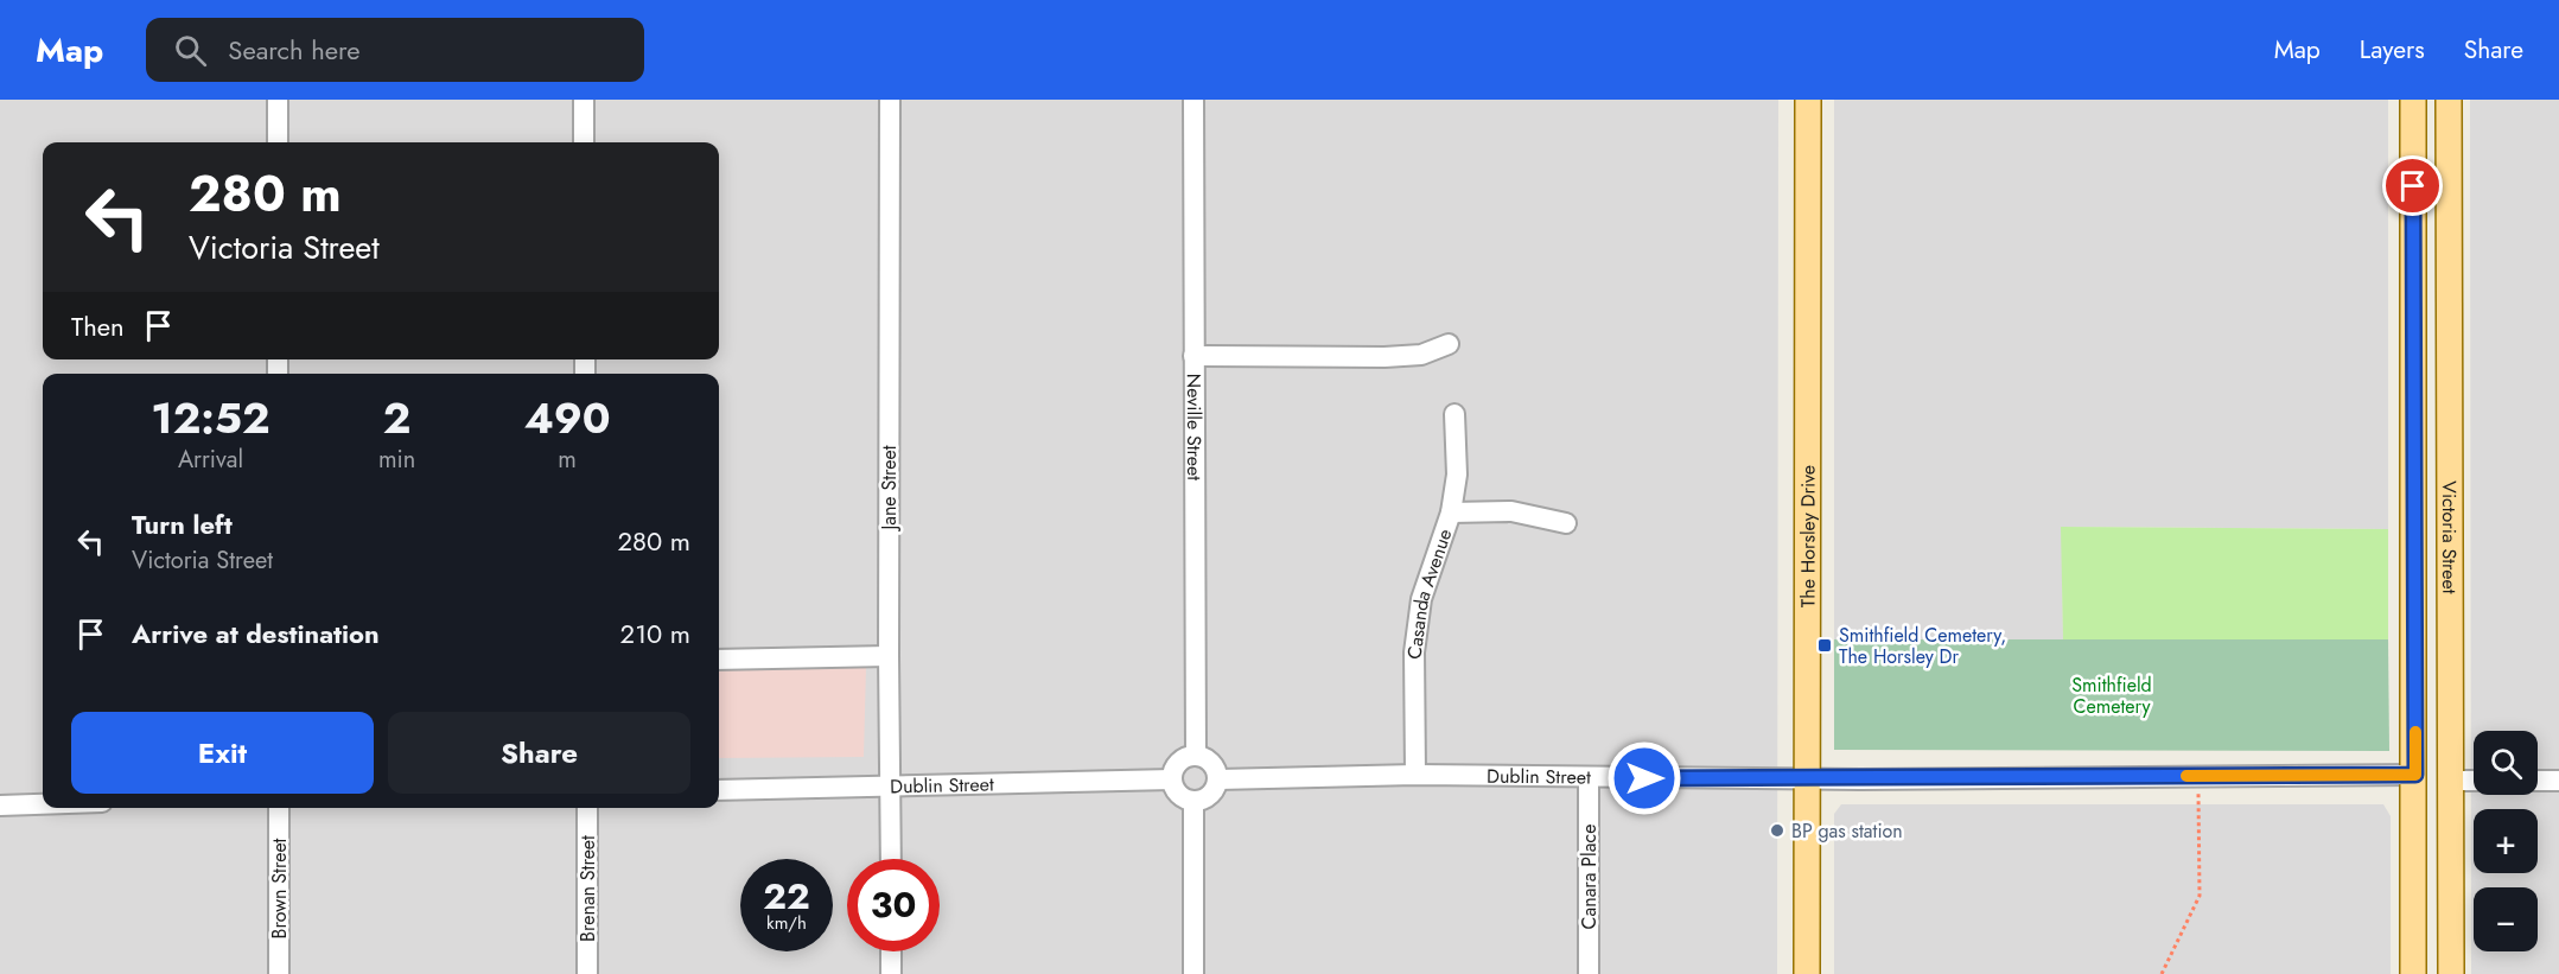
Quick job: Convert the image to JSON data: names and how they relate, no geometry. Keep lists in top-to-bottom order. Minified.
{"streets":{"main road":["The Horsley Drive","Victoria Street"],"street":["Neville Street","Jane Street","Casanda Avenue","Dublin Street","Canara Place","Brown Street","Brenan Street"]},"crossings":[["Neville Street","Dublin Street"],["Jane Street","Dublin Street"],["The Horsley Drive","Dublin Street"],["Victoria Street","Dublin Street"],["Casanda Avenue","Dublin Street"],["Dublin Street","Canara Place"]],"parks":["Smithfield Cemetery"],"places":{"transit":["Smithfield Cemetery, The Horsley Dr"],"other":["BP gas station"]},"page":{"header":"Map","search":"Search here","nav":["Map","Layers","Share"],"turn":["280 m","Victoria Street"],"then":"Then","eta":["12:52","Arrival","2","min","490","m"],"list":[{"name":"Turn left","note":"Victoria Street","value":"280 m"},{"name":"Arrive at destination","value":"210 m"}],"buttons":["Exit","Share"],"map_buttons":["+","−"],"speed":"22 km/h","limit":"30"}}
